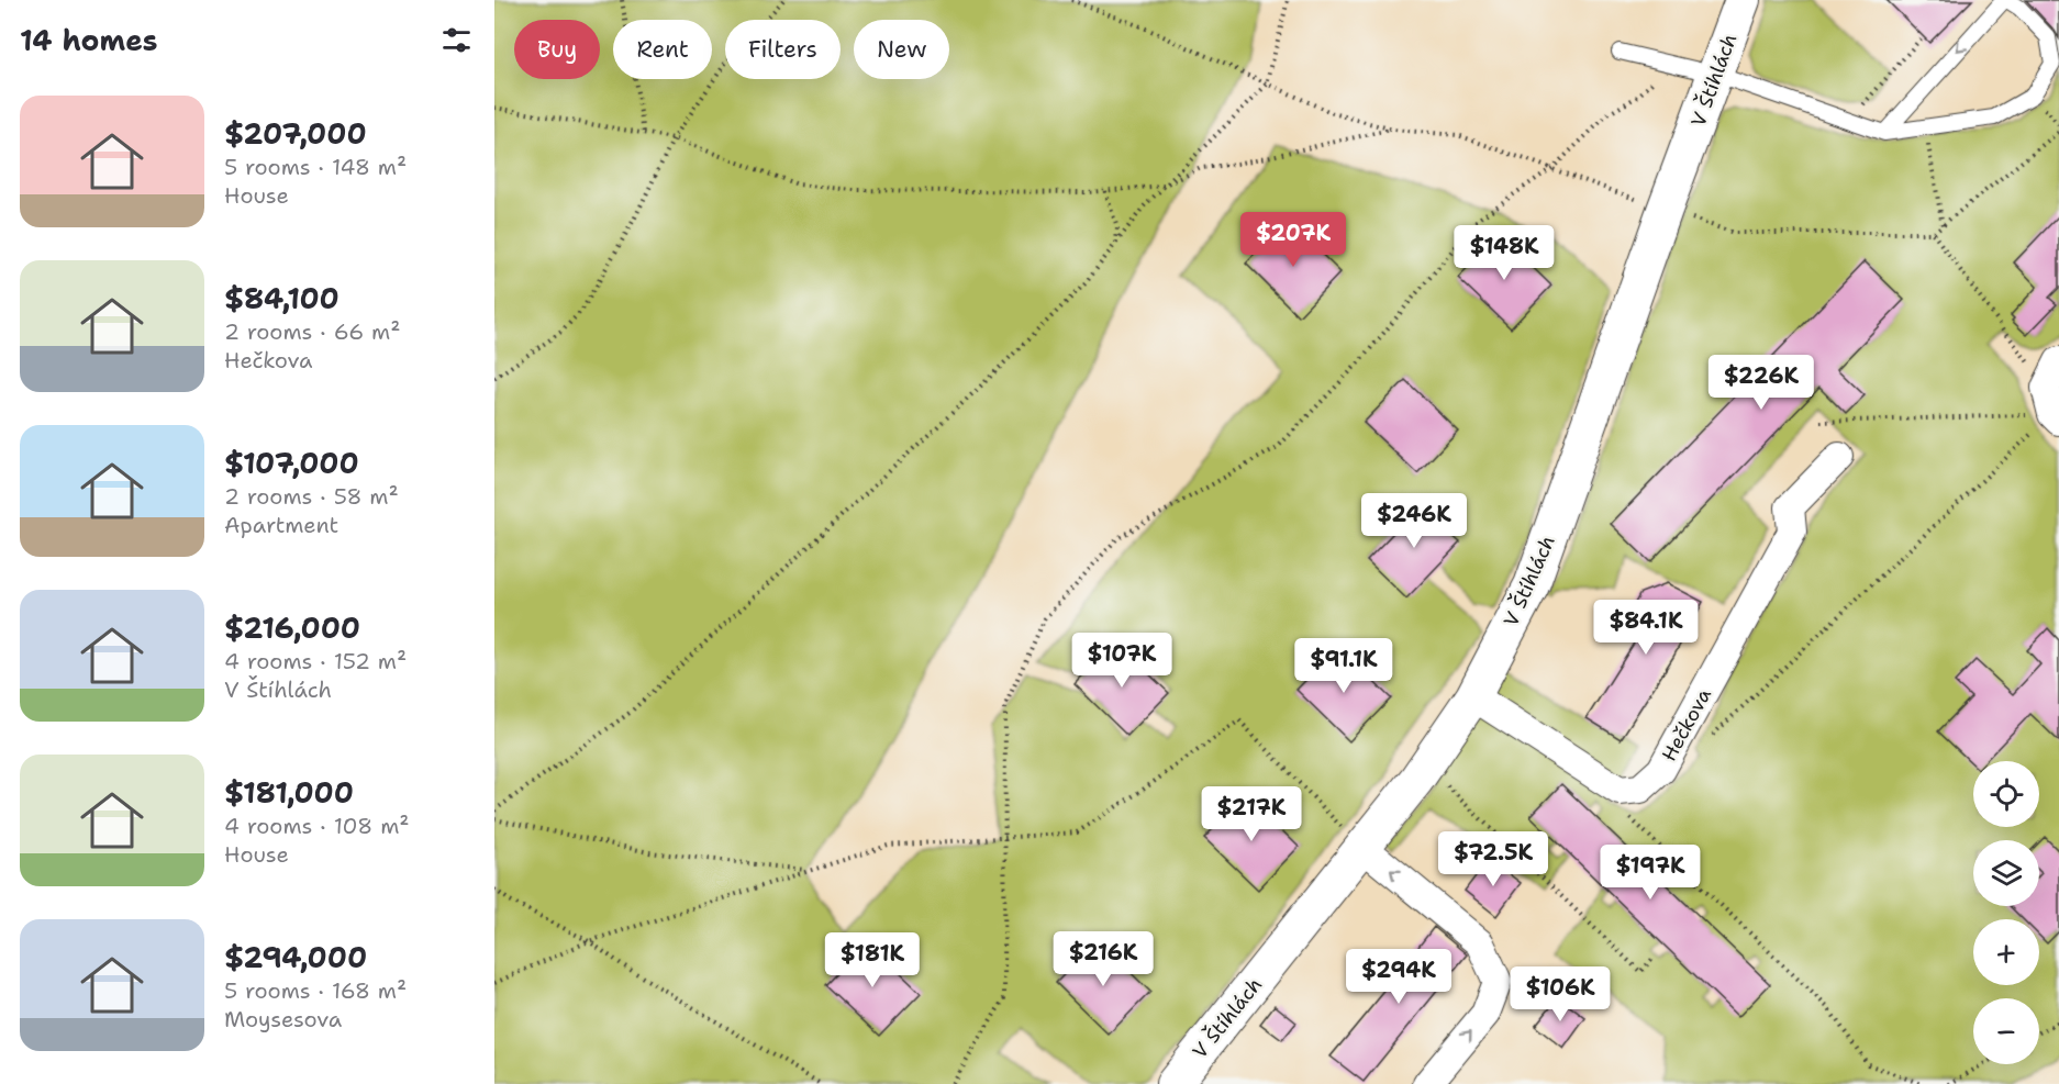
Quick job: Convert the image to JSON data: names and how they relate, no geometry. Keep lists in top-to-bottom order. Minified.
{"streets":{"street":["V Štíhlách","Hečkova"]},"crossings":[["V Štíhlách","Hečkova"]],"page":{"heading":"14 homes","chip":["Buy","Rent","Filters","New"],"list":[{"name":"$207,000","note":"5 rooms · 148 m² · House"},{"name":"$84,100","note":"2 rooms · 66 m² · Hečkova"},{"name":"$107,000","note":"2 rooms · 58 m² · Apartment"},{"name":"$216,000","note":"4 rooms · 152 m² · V Štíhlách"},{"name":"$181,000","note":"4 rooms · 108 m² · House"},{"name":"$294,000","note":"5 rooms · 168 m² · Moysesova"}],"price":["$207K","$148K","$226K","$246K","$84.1K","$107K","$91.1K","$217K","$72.5K","$197K","$216K","$181K","$294K","$106K"],"map_buttons":["+","−"]}}
